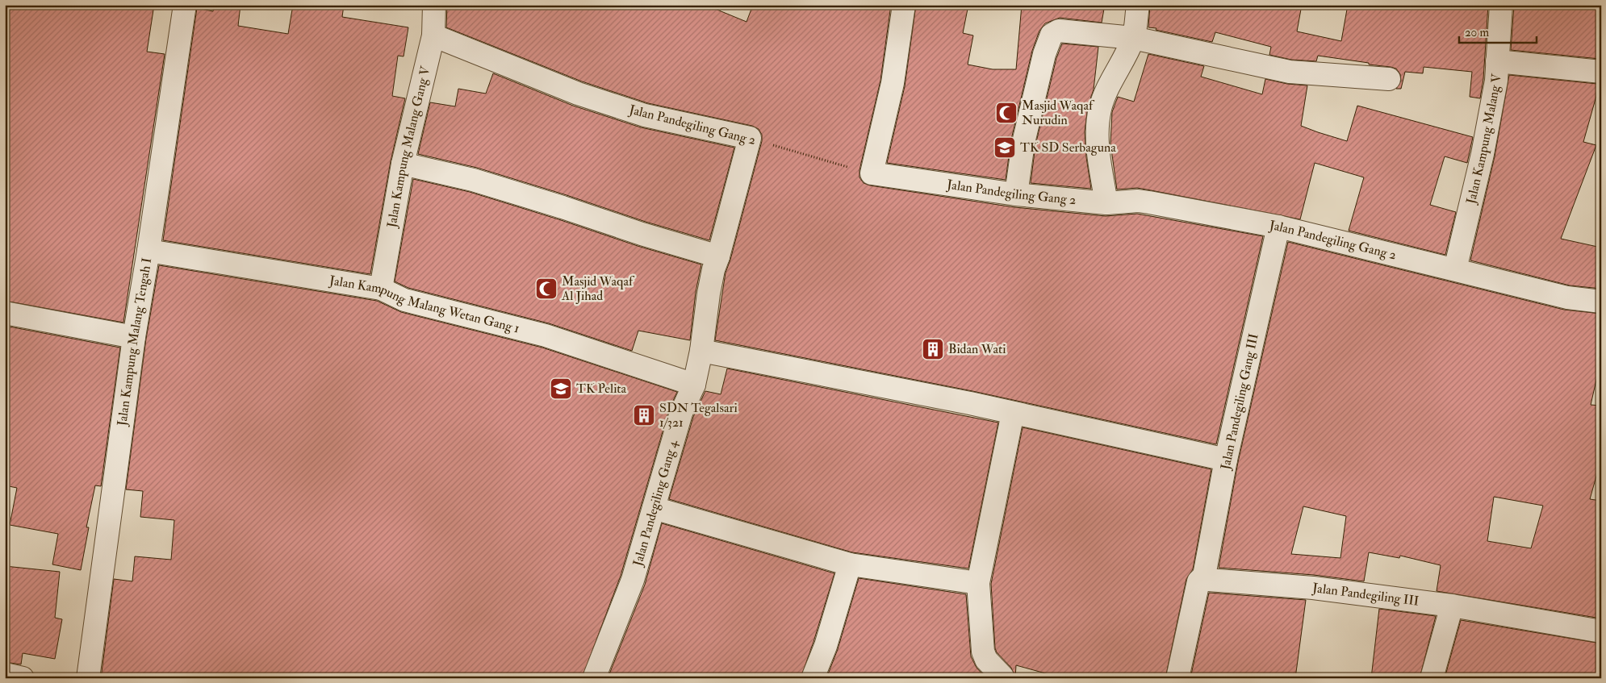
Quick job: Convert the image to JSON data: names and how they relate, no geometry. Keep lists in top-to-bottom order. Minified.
{"streets":{"street":["Jalan Pandegiling Gang 2","Jalan Kampung Malang V","Jalan Kampung Malang Gang V","Jalan Kampung Malang Wetan Gang 1","Jalan Kampung Malang Tengah I","Jalan Pandegiling Gang III","Jalan Pandegiling Gang 4","Jalan Pandegiling III"]},"crossings":[["Jalan Pandegiling Gang 2","Jalan Kampung Malang V"],["Jalan Pandegiling Gang 2","Jalan Kampung Malang Gang V"],["Jalan Pandegiling Gang 2","Jalan Pandegiling Gang III"],["Jalan Pandegiling Gang 2","Jalan Pandegiling Gang 4"],["Jalan Kampung Malang Gang V","Jalan Kampung Malang Wetan Gang 1"],["Jalan Kampung Malang Wetan Gang 1","Jalan Kampung Malang Tengah I"],["Jalan Kampung Malang Wetan Gang 1","Jalan Pandegiling Gang 4"],["Jalan Pandegiling Gang III","Jalan Pandegiling III"]],"places":{"mosque":["Masjid Waqaf Nurudin","Masjid Waqaf Al Jihad"],"school or university":["TK SD Serbaguna","TK Pelita"],"building":["Bidan Wati","SDN Tegalsari 1/321"]},"scale_bar":"20 m"}
